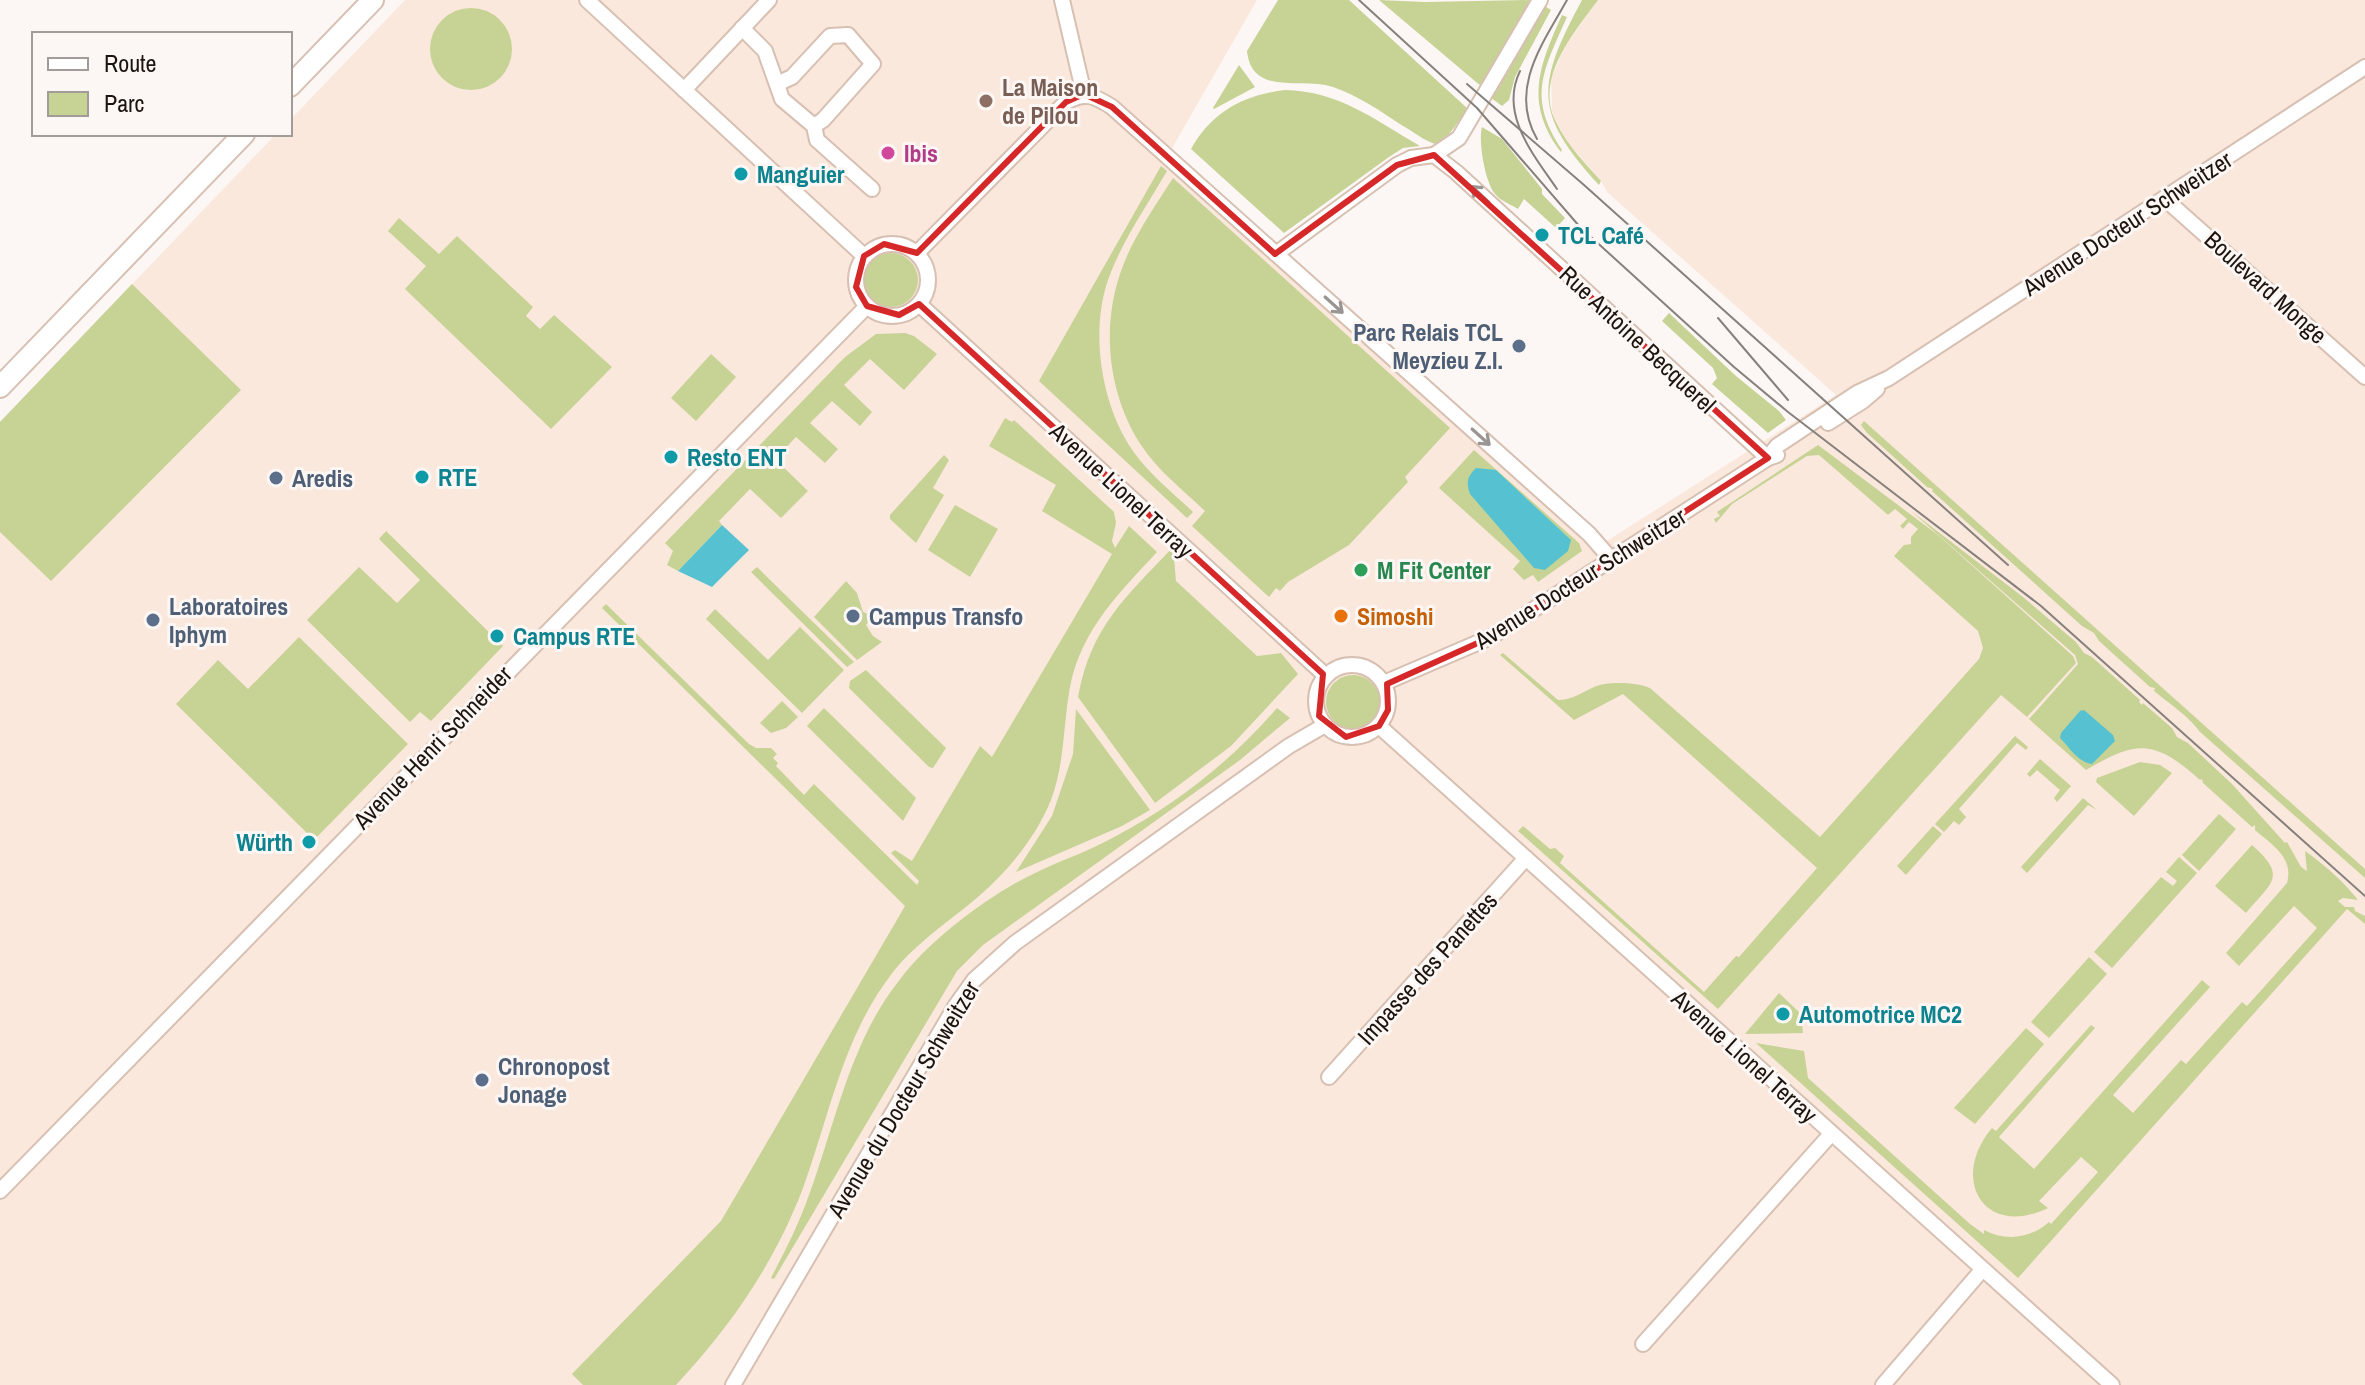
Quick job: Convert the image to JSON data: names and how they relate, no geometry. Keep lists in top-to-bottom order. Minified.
{"streets":{"street":["Avenue Docteur Schweitzer","Boulevard Monge","Rue Antoine Becquerel","Avenue Lionel Terray","Avenue Henri Schneider","Impasse des Panettes","Avenue du Docteur Schweitzer"]},"crossings":[["Avenue Docteur Schweitzer","Boulevard Monge"],["Avenue Docteur Schweitzer","Rue Antoine Becquerel"],["Avenue Docteur Schweitzer","Avenue Lionel Terray"],["Avenue Docteur Schweitzer","Avenue du Docteur Schweitzer"],["Avenue Lionel Terray","Avenue Henri Schneider"],["Avenue Lionel Terray","Impasse des Panettes"],["Avenue Lionel Terray","Avenue du Docteur Schweitzer"]],"one_way":["Rue Antoine Becquerel"],"places":["La Maison de Pilou","Ibis","Manguier","TCL Café","Parc Relais TCL Meyzieu Z.I.","Resto ENT","RTE","Aredis","M Fit Center","Campus Transfo","Simoshi","Laboratoires Iphym","Campus RTE","Würth","Automotrice MC2","Chronopost Jonage"],"legend":["Route","Parc"]}
